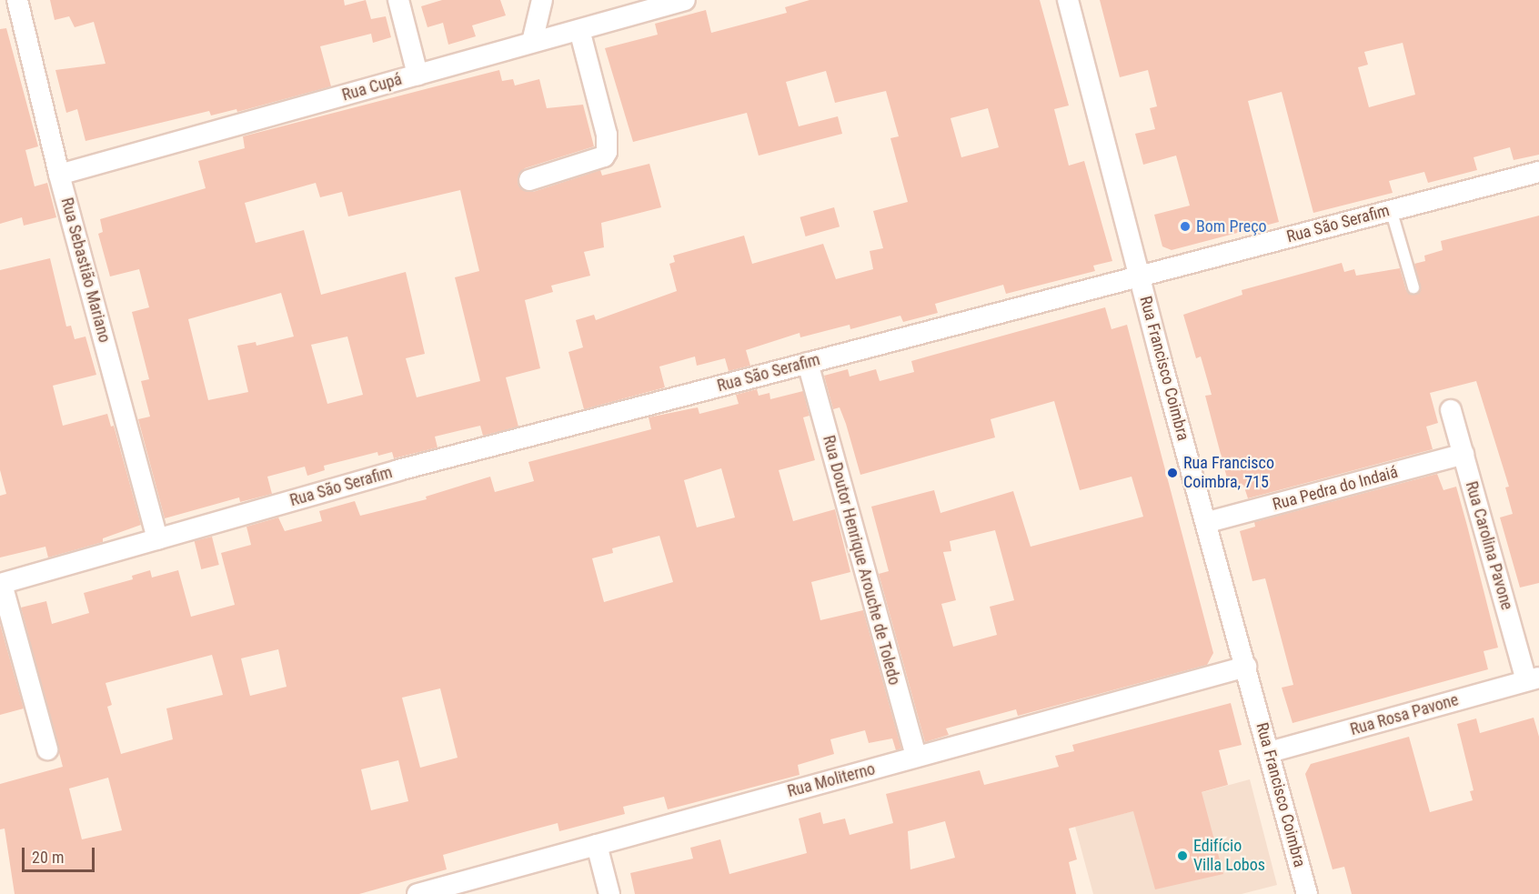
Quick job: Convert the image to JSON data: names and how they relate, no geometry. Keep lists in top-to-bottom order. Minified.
{"streets":{"street":["Rua Cupá","Rua São Serafim","Rua Sebastião Mariano","Rua Francisco Coimbra","Rua Pedra do Indaiá","Rua Carolina Pavone","Rua Doutor Henrique Arouche de Toledo","Rua Rosa Pavone","Rua Moliterno"]},"crossings":[["Rua Cupá","Rua Sebastião Mariano"],["Rua São Serafim","Rua Sebastião Mariano"],["Rua São Serafim","Rua Francisco Coimbra"],["Rua São Serafim","Rua Doutor Henrique Arouche de Toledo"],["Rua Francisco Coimbra","Rua Pedra do Indaiá"],["Rua Francisco Coimbra","Rua Rosa Pavone"],["Rua Francisco Coimbra","Rua Moliterno"],["Rua Pedra do Indaiá","Rua Carolina Pavone"],["Rua Carolina Pavone","Rua Rosa Pavone"],["Rua Doutor Henrique Arouche de Toledo","Rua Moliterno"]],"places":["Bom Preço","Rua Francisco Coimbra, 715","Edifício Villa Lobos"],"scale_bar":"20 m"}
